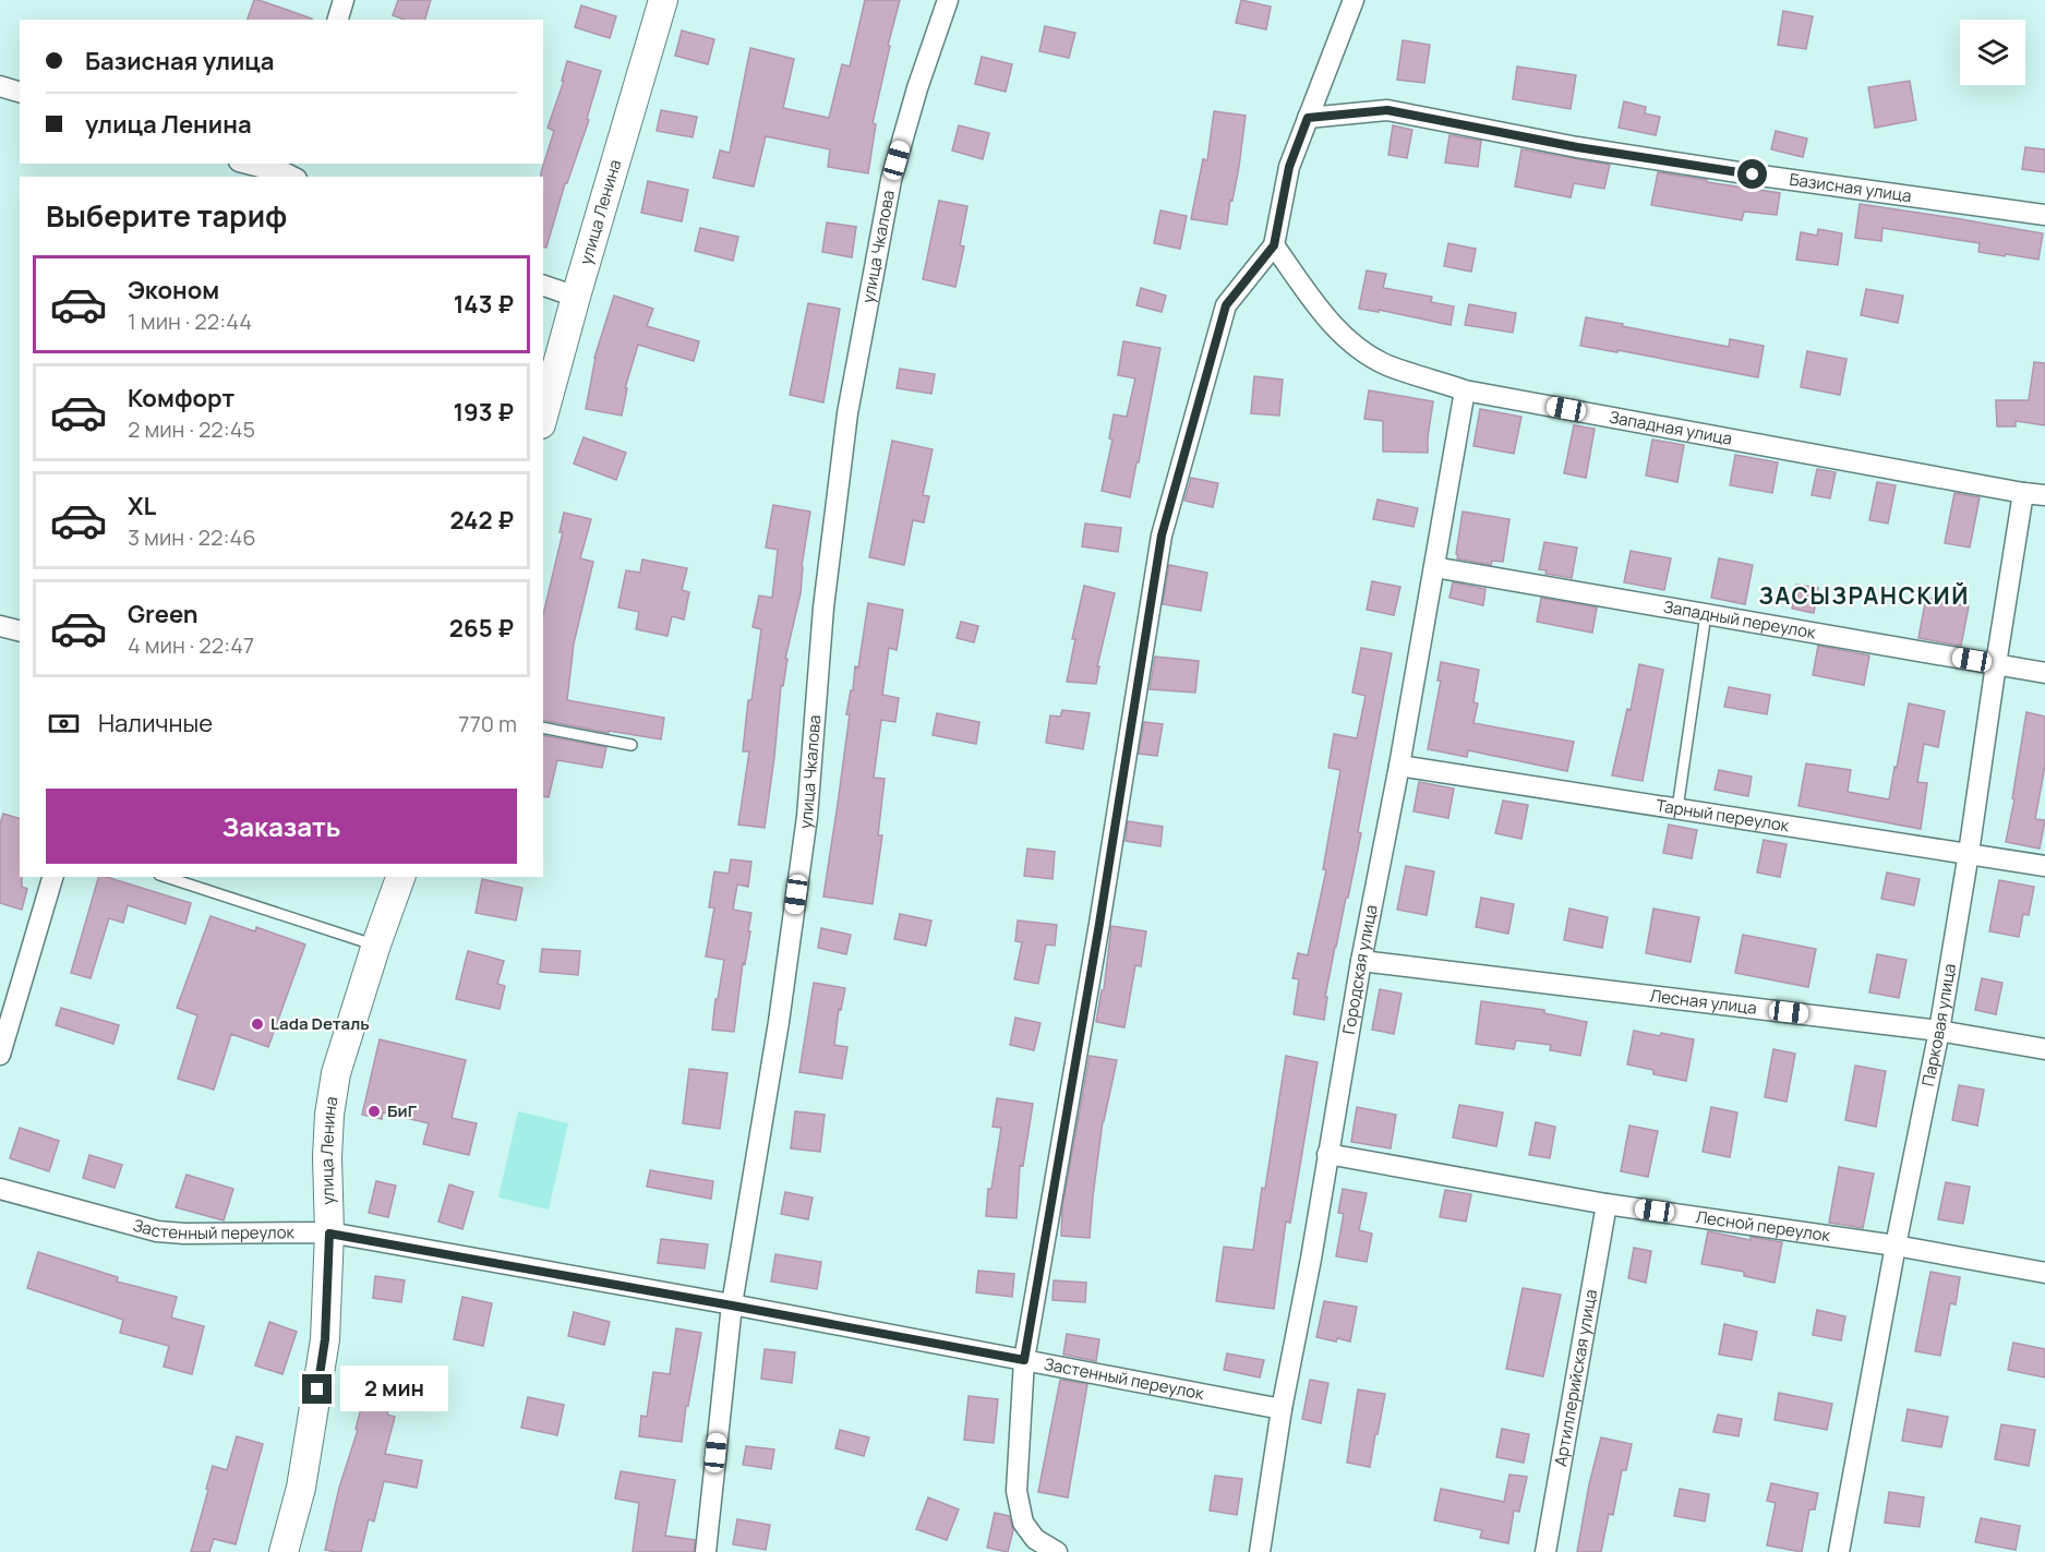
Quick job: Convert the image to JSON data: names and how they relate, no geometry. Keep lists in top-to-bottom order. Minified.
{"streets":{"main road":["улица Ленина"],"street":["Базисная улица","улица Чкалова","Западная улица","Западный переулок","Тарный переулок","Городская улица","Лесная улица","Парковая улица","Лесной переулок","Застенный переулок","Артиллерийская улица"]},"crossings":[["улица Ленина","Застенный переулок"],["улица Чкалова","Застенный переулок"],["Западная улица","Городская улица"],["Западная улица","Парковая улица"],["Западный переулок","Городская улица"],["Западный переулок","Парковая улица"],["Тарный переулок","Городская улица"],["Тарный переулок","Парковая улица"],["Городская улица","Лесная улица"],["Городская улица","Лесной переулок"],["Городская улица","Застенный переулок"],["Лесная улица","Парковая улица"],["Парковая улица","Лесной переулок"],["Лесной переулок","Артиллерийская улица"]],"districts":["ЗАСЫЗРАНСКИЙ"],"places":["Lada Dеталь","БиГ"],"page":{"banner":["Базисная улица","улица Ленина"],"heading":"Выберите тариф","list":[{"name":"Эконом","note":"1 мин · 22:44","value":"143 ₽"},{"name":"Комфорт","note":"2 мин · 22:45","value":"193 ₽"},{"name":"XL","note":"3 мин · 22:46","value":"242 ₽"},{"name":"Green","note":"4 мин · 22:47","value":"265 ₽"}],"pay":["Наличные","770 m"],"buttons":"Заказать","bubble":"2 мин"}}
